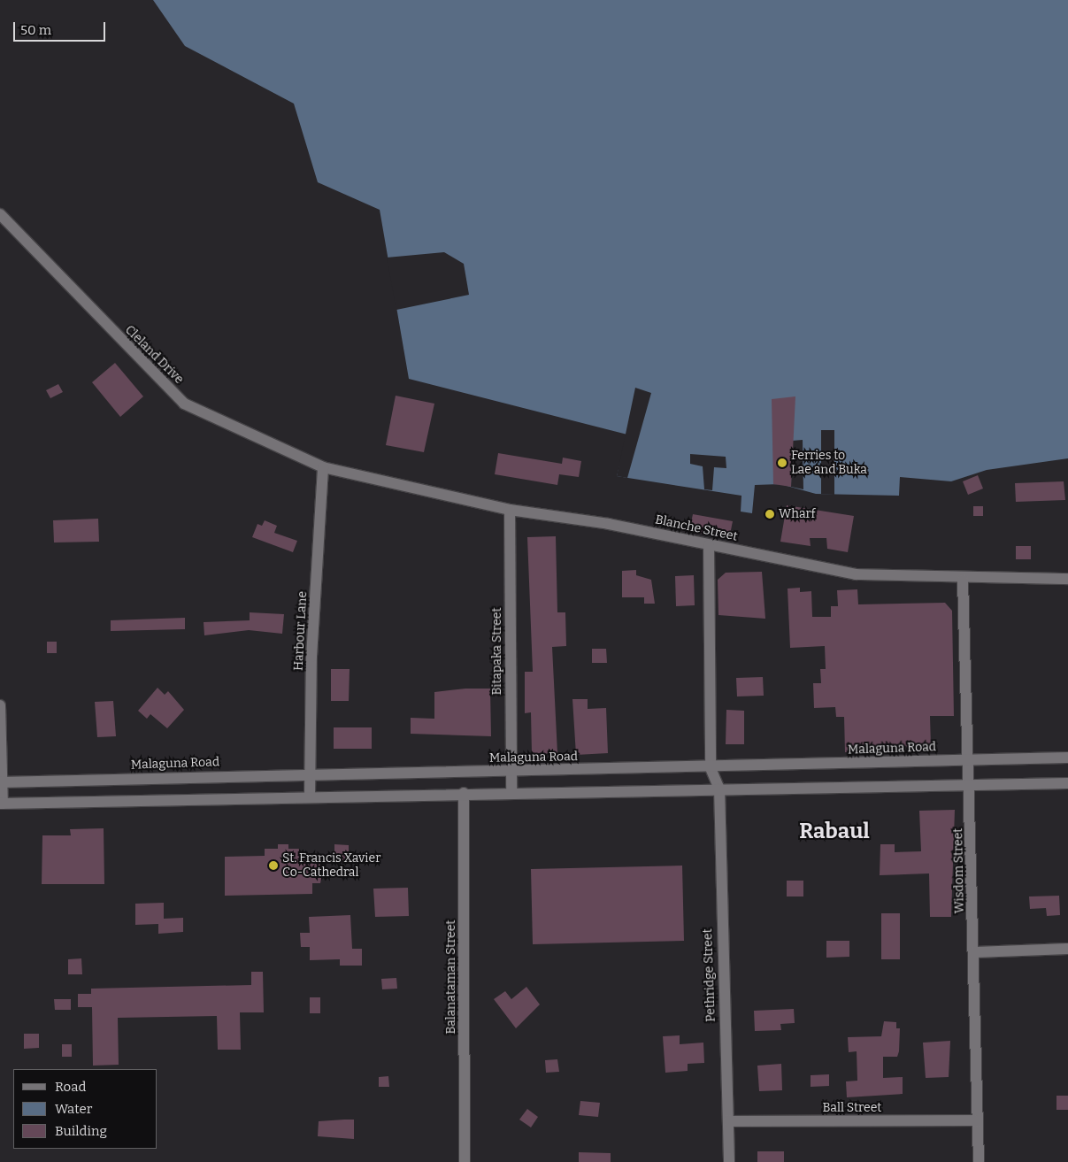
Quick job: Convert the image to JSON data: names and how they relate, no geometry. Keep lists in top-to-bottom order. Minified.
{"streets":{"street":["Cleland Drive","Blanche Street","Harbour Lane","Bitapaka Street","Malaguna Road","Wisdom Street","Pethridge Street","Balanataman Street","Ball Street"]},"crossings":[["Cleland Drive","Blanche Street"],["Cleland Drive","Harbour Lane"],["Blanche Street","Harbour Lane"],["Blanche Street","Bitapaka Street"],["Blanche Street","Wisdom Street"],["Harbour Lane","Malaguna Road"],["Bitapaka Street","Malaguna Road"],["Malaguna Road","Wisdom Street"],["Wisdom Street","Ball Street"],["Pethridge Street","Ball Street"]],"districts":["Rabaul"],"places":["Ferries to Lae and Buka","Wharf","St. Francis Xavier Co-Cathedral"],"legend":["Road","Water","Building"],"scale_bar":"50 m"}
